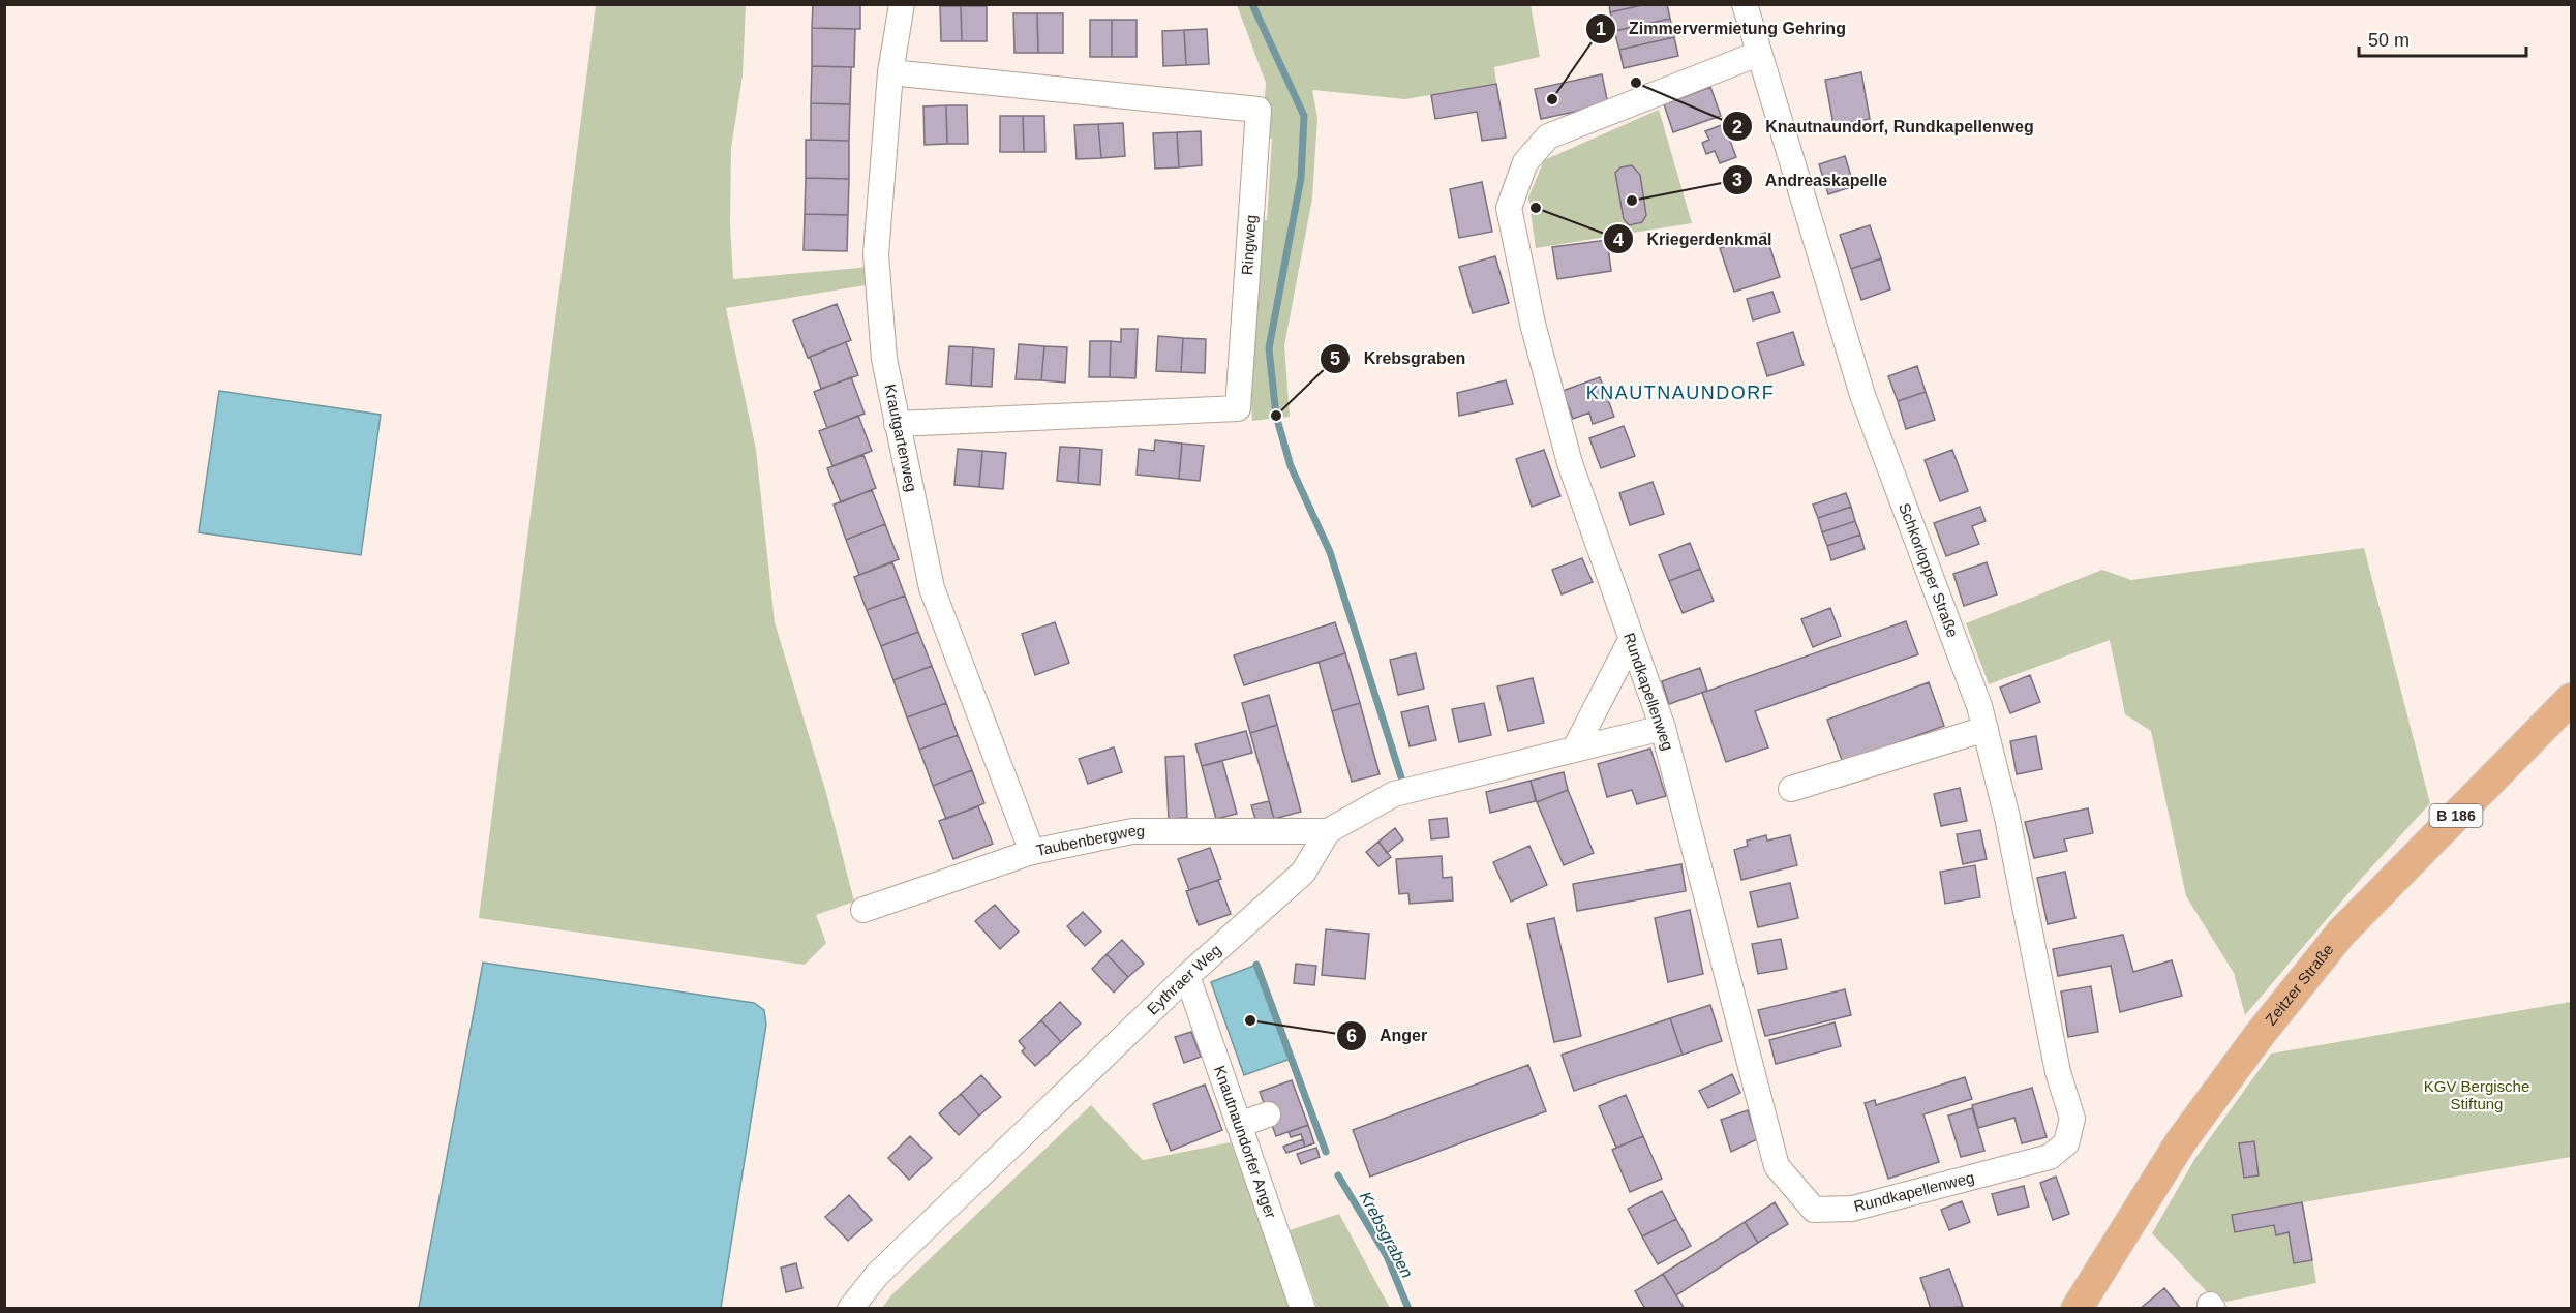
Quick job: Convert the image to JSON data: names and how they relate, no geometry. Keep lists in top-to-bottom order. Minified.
{"streets":{"main road":["B 186","Zeitzer Straße"],"street":["Ringweg","Krautgartenweg","Schkorlopper Straße","Rundkapellenweg","Taubenbergweg","Eythraer Weg","Knautnaundorfer Anger"]},"crossings":[["Ringweg","Krautgartenweg"],["Krautgartenweg","Taubenbergweg"],["Schkorlopper Straße","Rundkapellenweg"],["Rundkapellenweg","Eythraer Weg"],["Taubenbergweg","Eythraer Weg"],["Eythraer Weg","Knautnaundorfer Anger"]],"districts":["KNAUTNAUNDORF"],"water":["Krebsgraben"],"parks":["KGV Bergische Stiftung"],"places":["Knautnaundorf, Rundkapellenweg","Zimmervermietung Gehring","Andreaskapelle","Kriegerdenkmal","Krebsgraben","Anger"],"scale_bar":"50 m"}
